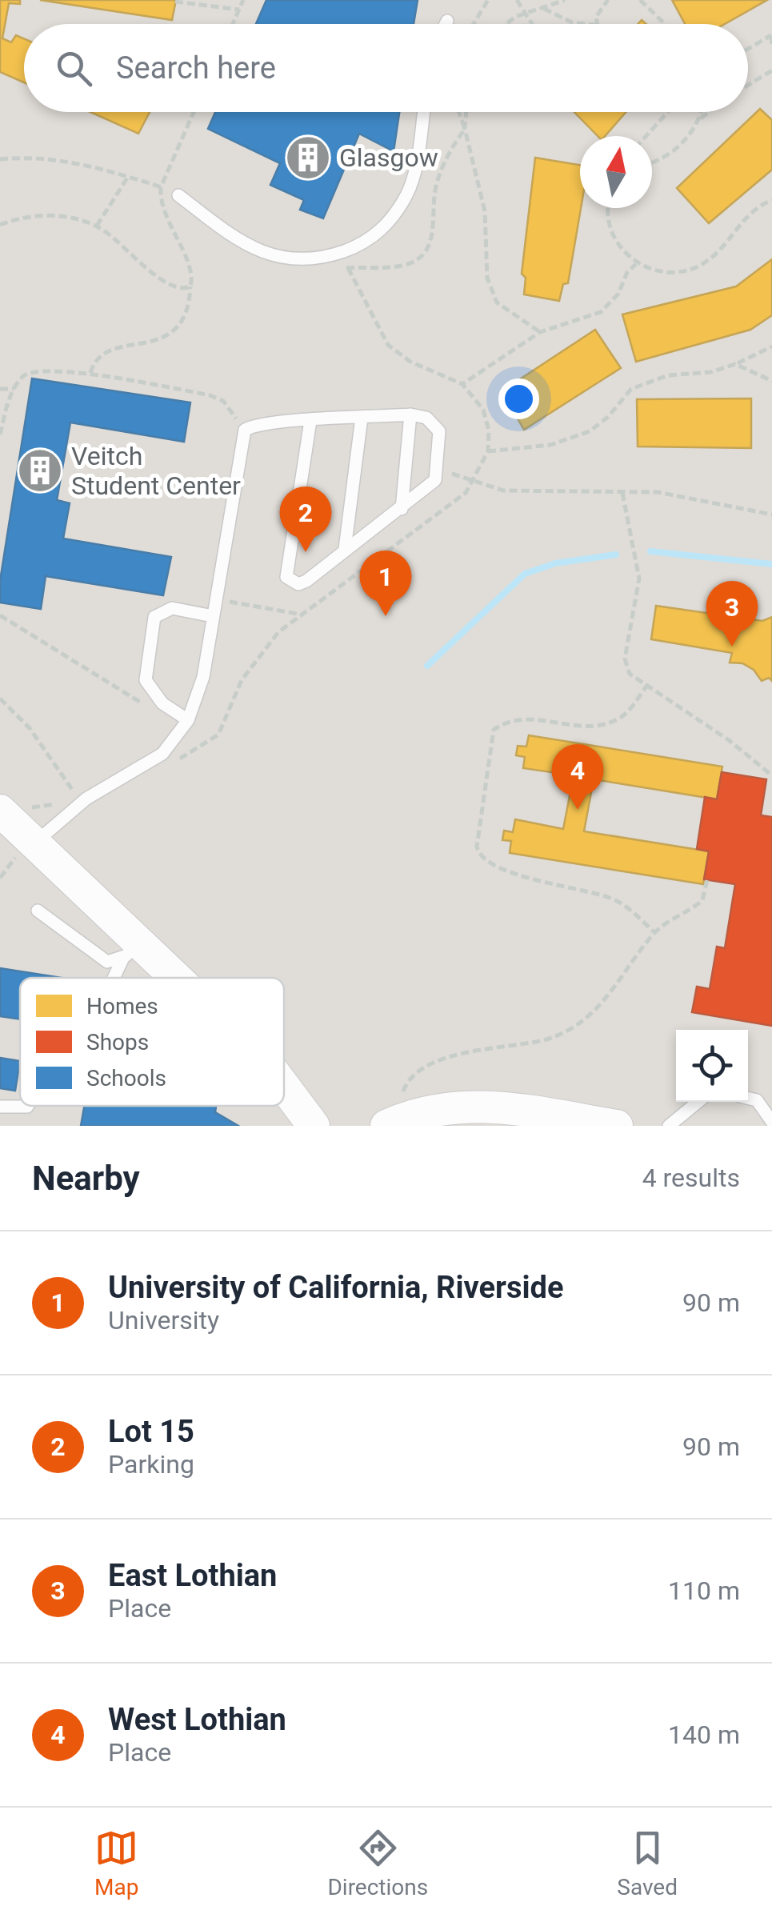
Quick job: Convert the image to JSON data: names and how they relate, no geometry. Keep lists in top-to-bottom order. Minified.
{"places":{"building":["Glasgow","Veitch Student Center"]},"legend":["Homes","Shops","Schools"],"north":"top","page":{"search":"Search here","pins":["2","1","3","4"],"heading":["Nearby","4 results"],"list":[{"mark":"1","name":"University of California, Riverside","note":"University","value":"90 m"},{"mark":"2","name":"Lot 15","note":"Parking","value":"90 m"},{"mark":"3","name":"East Lothian","note":"Place","value":"110 m"},{"mark":"4","name":"West Lothian","note":"Place","value":"140 m"}],"nav":["Map","Directions","Saved"]}}
